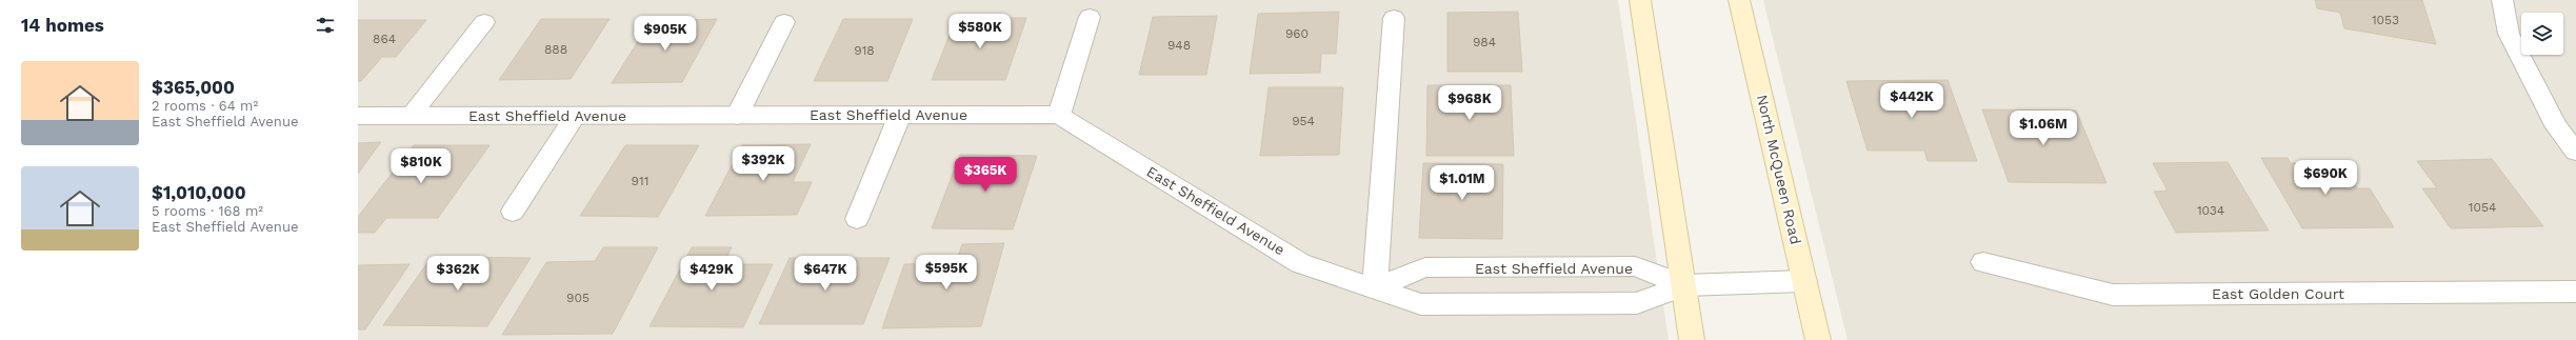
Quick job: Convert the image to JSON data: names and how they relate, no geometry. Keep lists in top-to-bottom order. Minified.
{"streets":{"main road":["North McQueen Road"],"street":["East Sheffield Avenue","East Golden Court"]},"crossings":[["East Sheffield Avenue","North McQueen Road"]],"house_numbers":["1053","960","864","984","948","888","918","954","911","1054","1034","905"],"page":{"heading":"14 homes","price":["$580K","$905K","$442K","$968K","$1.06M","$392K","$810K","$365K","$690K","$1.01M","$595K","$362K","$429K","$647K"],"list":[{"name":"$365,000","note":"2 rooms · 64 m² · East Sheffield Avenue"},{"name":"$1,010,000","note":"5 rooms · 168 m² · East Sheffield Avenue"}]}}
